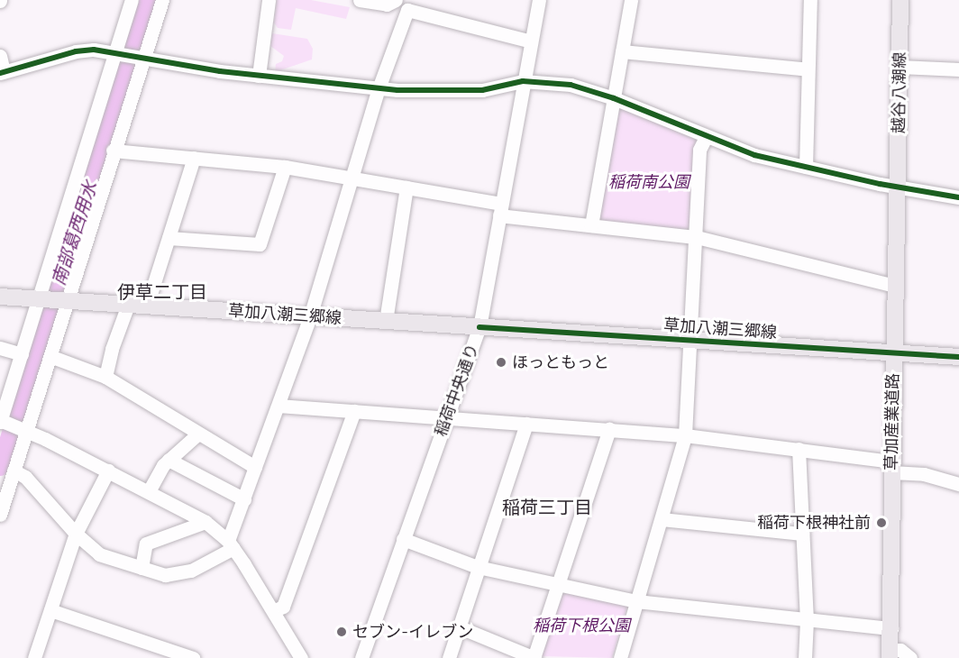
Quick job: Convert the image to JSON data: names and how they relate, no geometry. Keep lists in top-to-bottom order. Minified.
{"streets":{"main road":["越谷八潮線","草加八潮三郷線","草加産業道路"],"street":["稲荷中央通り"]},"crossings":[["越谷八潮線","草加産業道路"],["草加八潮三郷線","稲荷中央通り"],["草加八潮三郷線","草加産業道路"]],"districts":["伊草二丁目","稲荷三丁目"],"water":["南部葛西用水"],"parks":["稲荷南公園","稲荷下根公園"],"places":["ほっともっと","稲荷下根神社前","セブン-イレブン"]}
